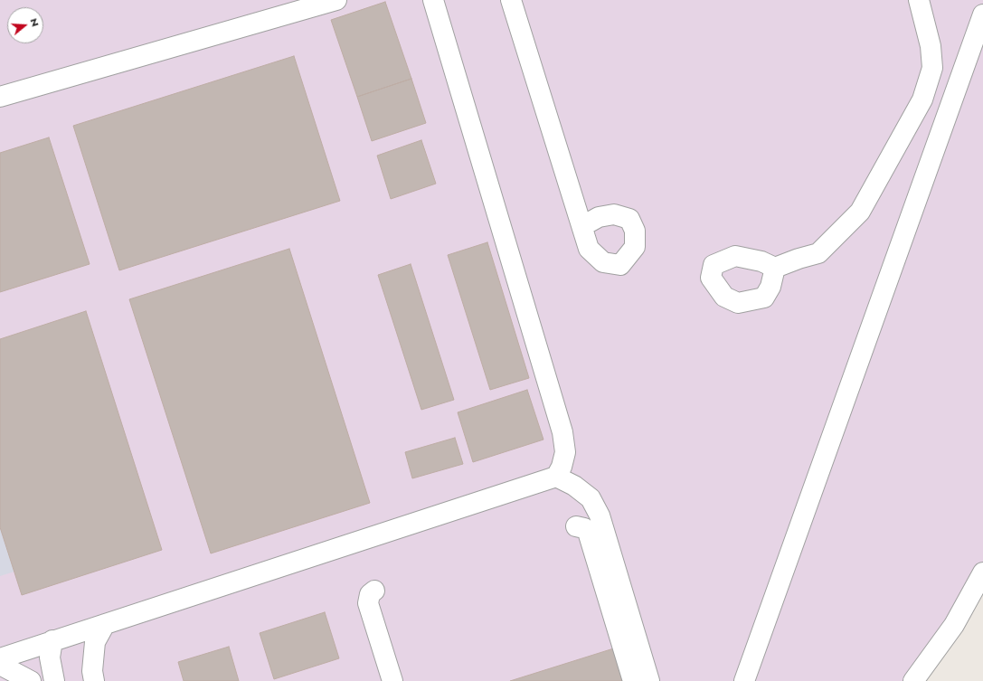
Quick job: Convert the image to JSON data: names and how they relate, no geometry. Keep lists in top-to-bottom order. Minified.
{"north":"right"}
